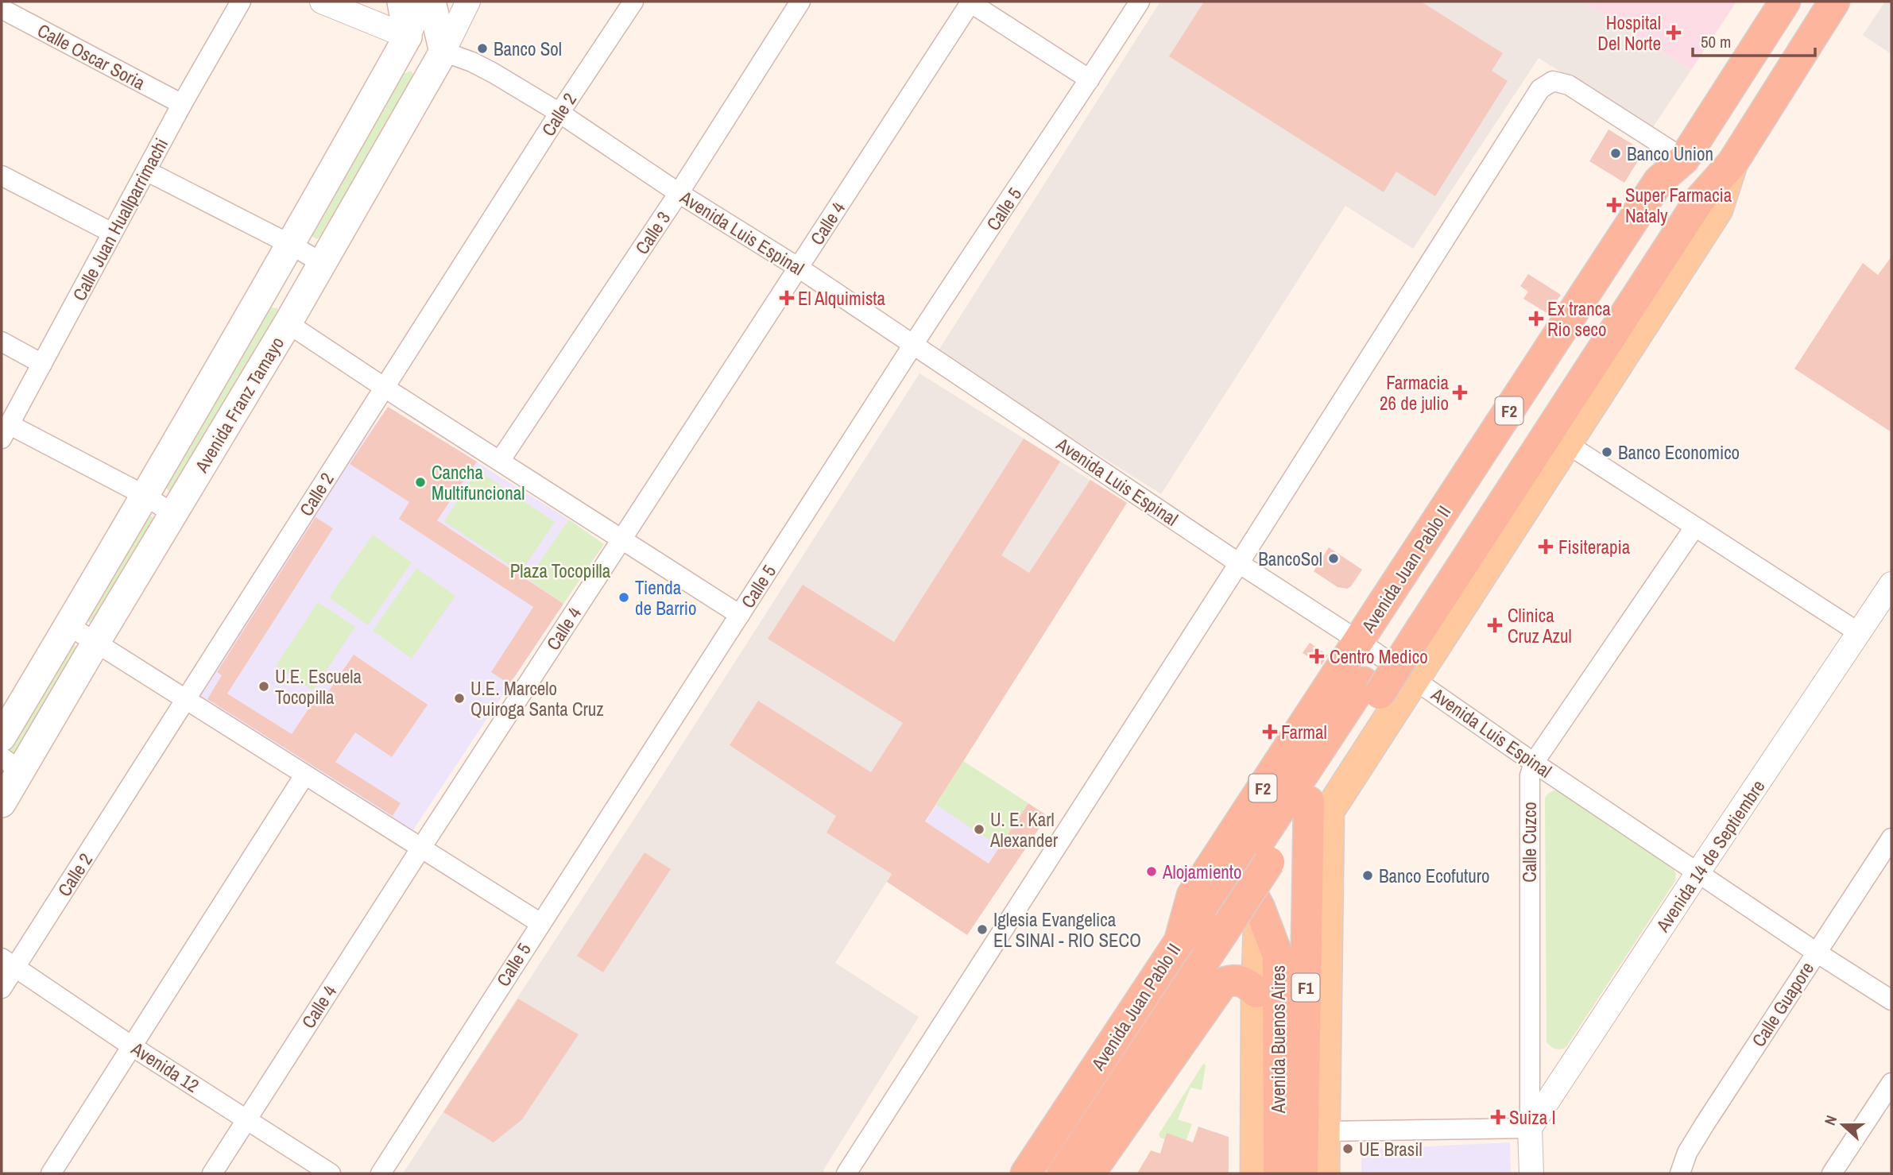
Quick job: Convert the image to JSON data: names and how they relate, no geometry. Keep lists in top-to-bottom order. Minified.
{"streets":{"highway":["F2","Avenida Juan Pablo II","F1","Avenida Buenos Aires"],"main road":["Avenida Luis Espinal","Avenida Franz Tamayo"],"street":["Calle Oscar Soria","Calle 2","Calle 5","Calle Juan Huallparrimachi","Calle 4","Calle 3","Calle Cuzco","Avenida 14 de Septiembre","Calle Guapore","Avenida 12"]},"crossings":[["Calle Oscar Soria","Calle Juan Huallparrimachi"],["Calle 2","Avenida Luis Espinal"],["Calle 2","Avenida 12"],["Calle 5","Avenida Luis Espinal"],["Calle 4","Avenida Luis Espinal"],["Calle 4","Avenida 12"],["Calle 3","Avenida Luis Espinal"],["Avenida Luis Espinal","Avenida Franz Tamayo"],["Avenida Luis Espinal","Avenida Juan Pablo II"],["Avenida Luis Espinal","Calle Cuzco"],["Avenida Luis Espinal","Avenida 14 de Septiembre"],["Avenida Luis Espinal","Calle Guapore"],["F2","Avenida Juan Pablo II"],["F2","Avenida Buenos Aires"],["Avenida Juan Pablo II","Avenida Buenos Aires"],["Calle Cuzco","Avenida 14 de Septiembre"]],"parks":["Plaza Tocopilla"],"places":{"health":["Hospital Del Norte","Super Farmacia Nataly","El Alquimista","Ex tranca Rio seco","Farmacia 26 de julio","Fisiterapia","Clinica Cruz Azul","Centro Medico","Farmal","Suiza I"],"other":["Banco Sol","Banco Union","Banco Economico","Cancha Multifuncional","BancoSol","Tienda de Barrio","U.E. Escuela Tocopilla","U.E. Marcelo Quiroga Santa Cruz","U. E. Karl Alexander","Alojamiento","Banco Ecofuturo","Iglesia Evangelica EL SINAI - RIO SECO","UE Brasil"]},"scale_bar":"50 m","north":"left"}
